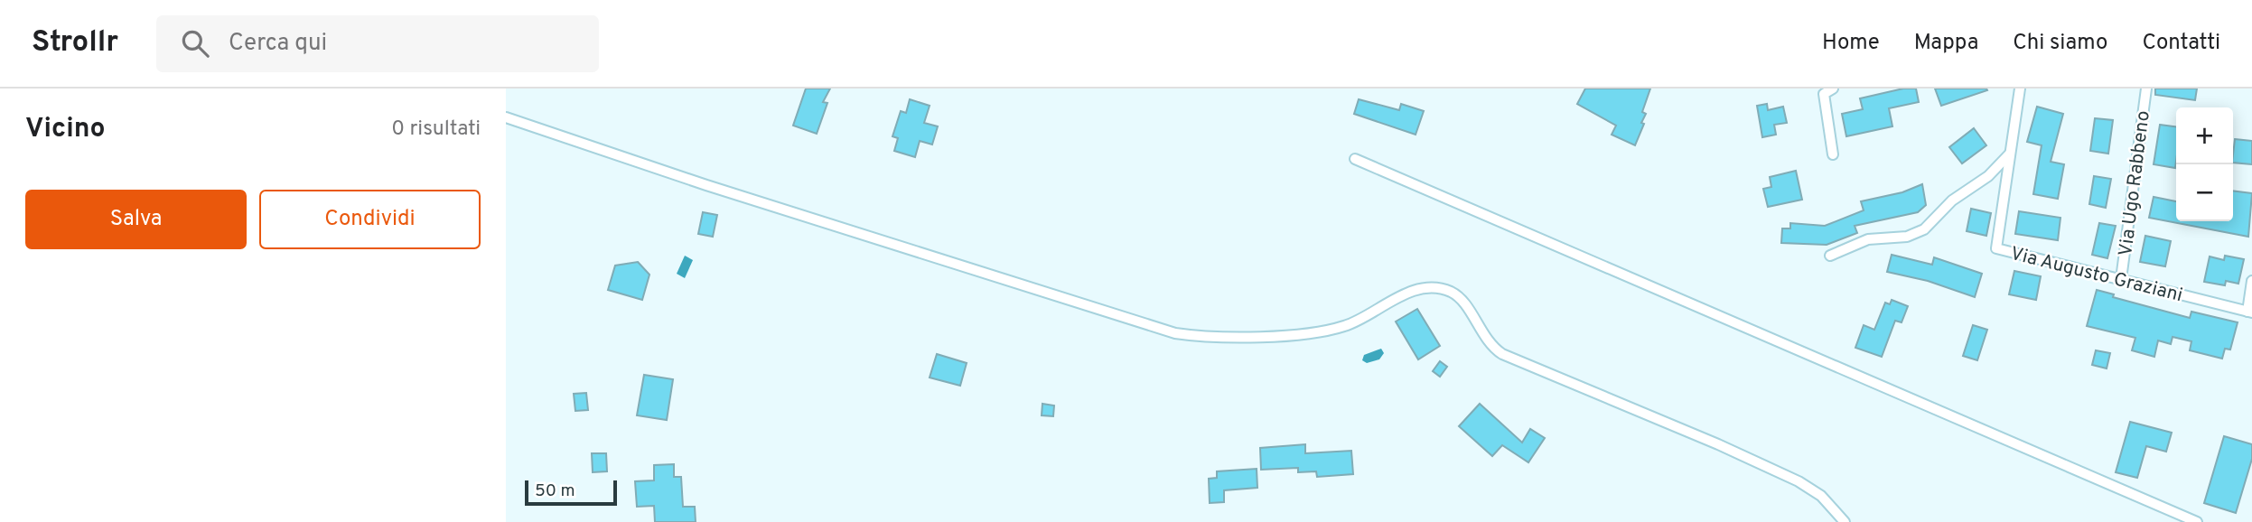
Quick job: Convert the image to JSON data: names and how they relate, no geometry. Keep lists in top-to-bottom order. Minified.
{"streets":{"street":["Via Ugo Rabbeno","Via Augusto Graziani"]},"crossings":[["Via Ugo Rabbeno","Via Augusto Graziani"]],"scale_bar":"50 m","page":{"header":"Strollr","search":"Cerca qui","nav":["Home","Mappa","Chi siamo","Contatti"],"heading":["Vicino","0 risultati"],"map_buttons":["+","−"],"buttons":["Salva","Condividi"],"scale":"50 m"}}
